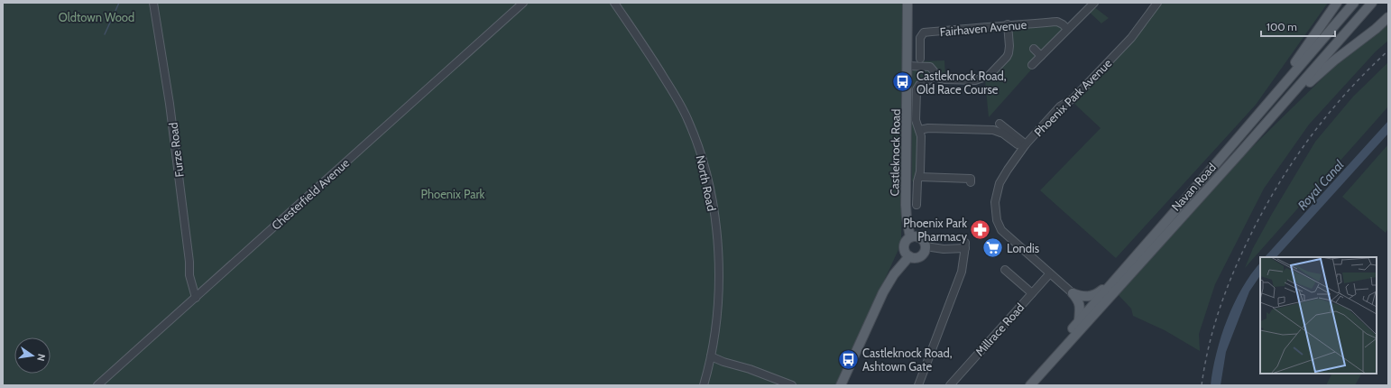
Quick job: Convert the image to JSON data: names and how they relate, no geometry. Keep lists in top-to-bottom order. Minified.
{"streets":{"main road":["Castleknock Road","Navan Road"],"street":["Fairhaven Avenue","Phoenix Park Avenue","Furze Road","North Road","Chesterfield Avenue","Millrace Road"]},"crossings":[["Phoenix Park Avenue","Millrace Road"],["Furze Road","Chesterfield Avenue"]],"water":["Royal Canal"],"parks":["Oldtown Wood","Phoenix Park"],"places":{"bus stop":["Castleknock Road, Old Race Course","Castleknock Road, Ashtown Gate"],"pharmacy":["Phoenix Park Pharmacy"],"supermarket":["Londis"]},"scale_bar":"100 m","north":"right"}
